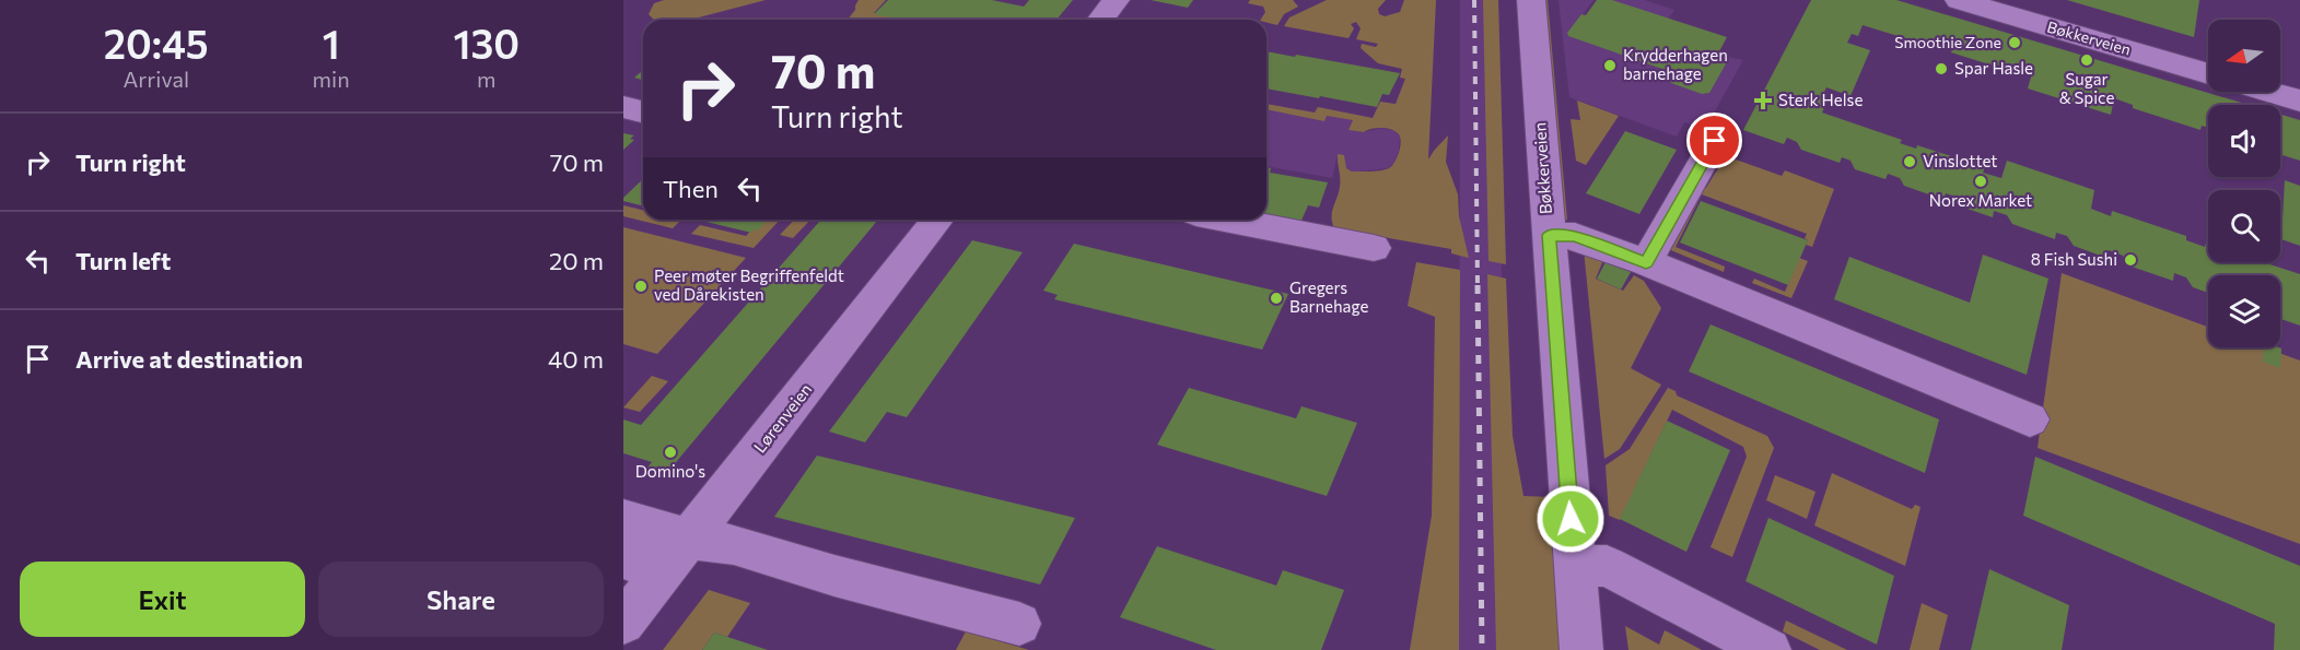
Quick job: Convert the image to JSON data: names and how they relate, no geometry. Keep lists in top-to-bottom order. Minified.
{"streets":{"street":["Bøkkerveien","Lørenveien"]},"places":{"other":["Smoothie Zone","Sugar & Spice","Krydderhagen barnehage","Spar Hasle","Vinslottet","Norex Market","8 Fish Sushi","Peer møter Begriffenfeldt ved Dårekisten","Gregers Barnehage","Domino's"],"health":["Sterk Helse"]},"north":"left","page":{"eta":["20:45","Arrival","1","min","130","m"],"turn":["70 m","Turn right"],"list":[{"name":"Turn right","value":"70 m"},{"name":"Turn left","value":"20 m"},{"name":"Arrive at destination","value":"40 m"}],"then":"Then","buttons":["Exit","Share"]}}
